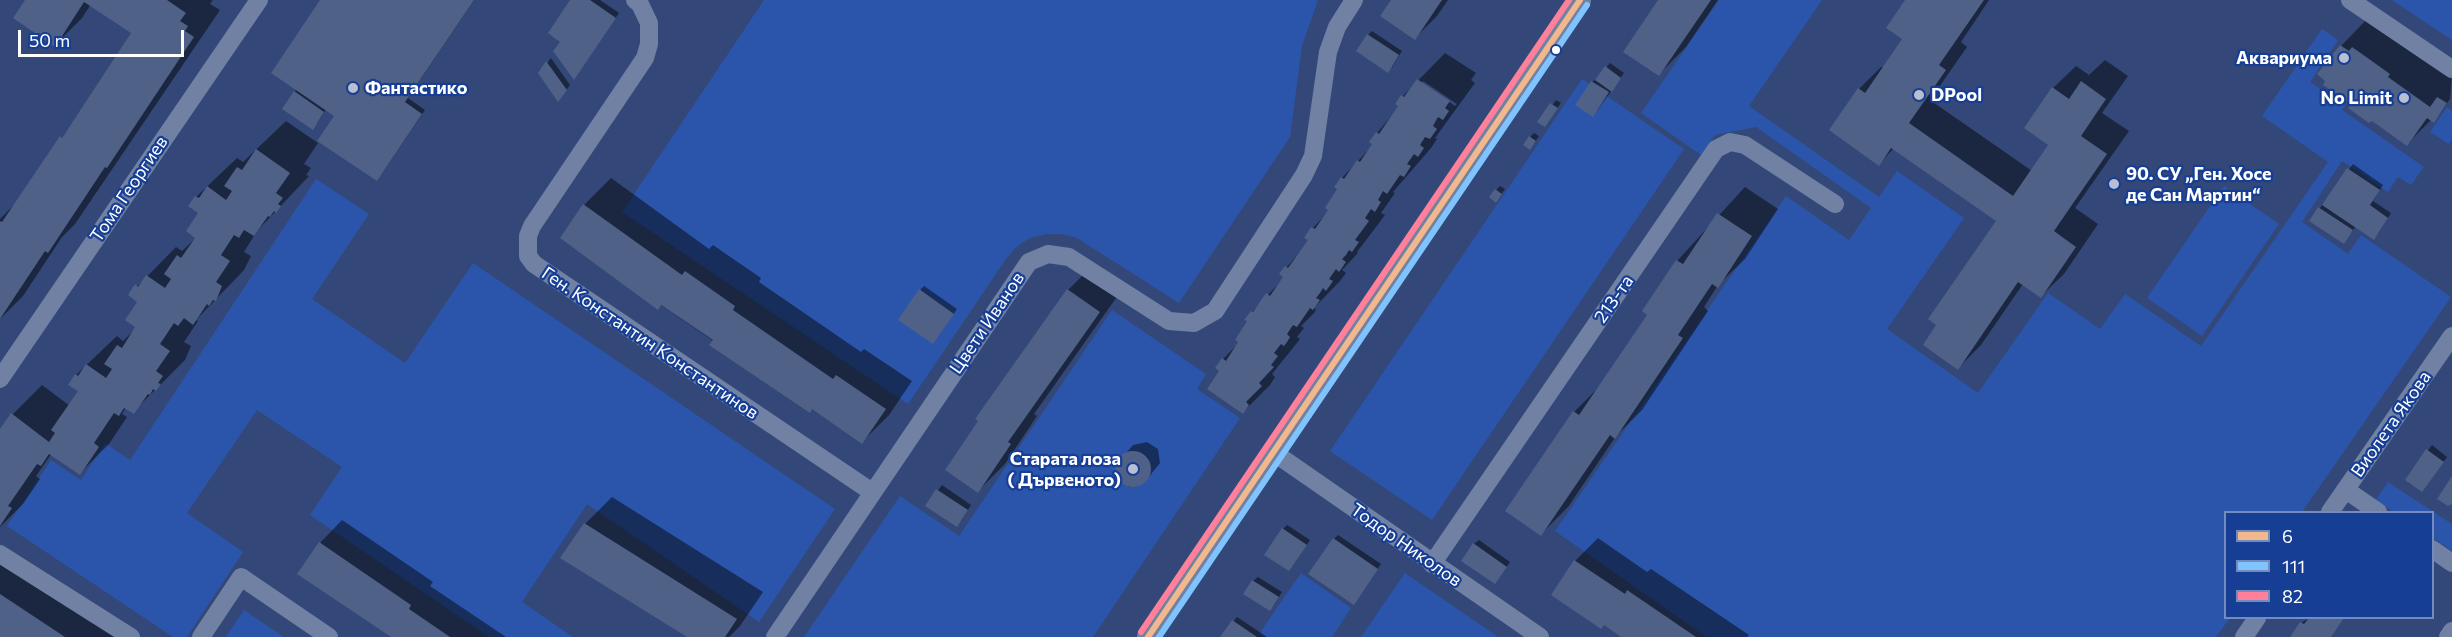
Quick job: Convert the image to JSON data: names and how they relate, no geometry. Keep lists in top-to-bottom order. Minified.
{"streets":{"street":["Тома Георгиев","213-та","Цвети Иванов","Ген. Константин Константинов","Виолета Якова","Тодор Николов"]},"crossings":[["213-та","Тодор Николов"],["Цвети Иванов","Ген. Константин Константинов"]],"places":["Аквариума","Фантастико","DPool","No Limit","90. СУ „Ген. Хосе де Сан Мартин“","Старата лоза ( Дървеното)"],"lines":["transit line 6","transit line 82","transit line 111"],"legend":["6","111","82"],"scale_bar":"50 m"}
